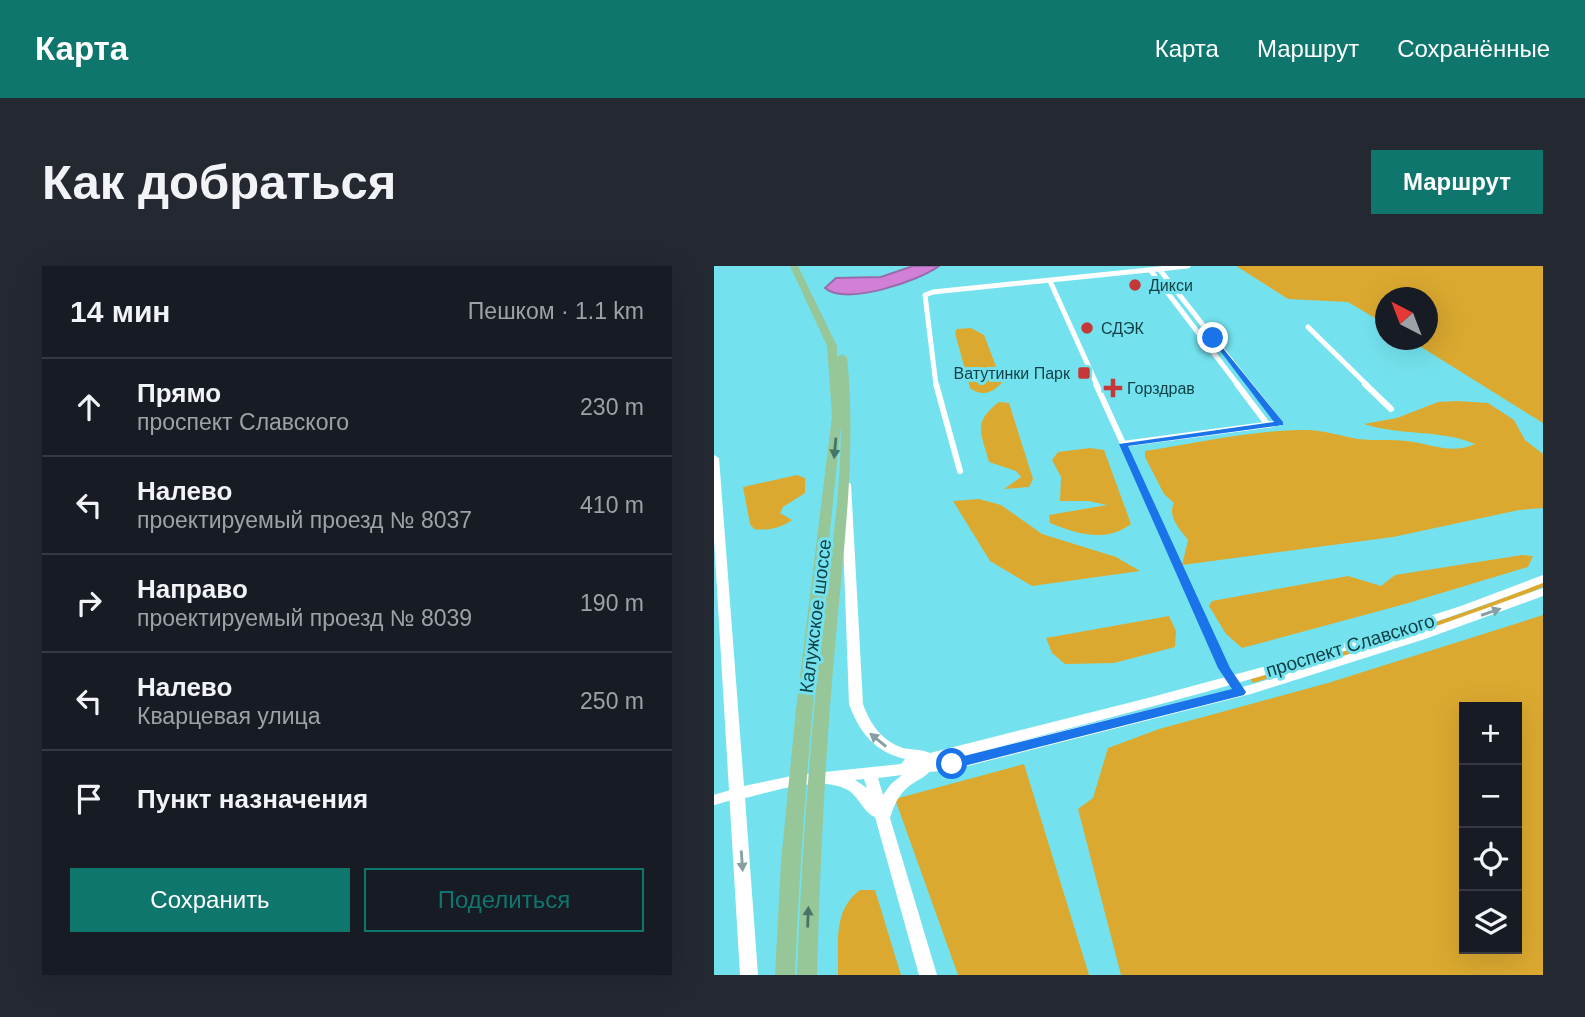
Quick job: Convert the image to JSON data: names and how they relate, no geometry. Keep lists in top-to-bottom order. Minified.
{"streets":{"highway":["Калужское шоссе"],"main road":["проспект Славского"]},"places":{"other":["Дикси","СДЭК"],"transit":["Ватутинки Парк"],"health":["Горздрав"]},"north":"top left","page":{"header":"Карта","nav":["Карта","Маршрут","Сохранённые"],"buttons":["Маршрут",["Сохранить","Поделиться"]],"title":"Как добраться","heading":["14 мин","Пешком · 1.1 km"],"list":[["Прямо","проспект Славского","230 m"],["Налево","проектируемый проезд № 8037","410 m"],["Направо","проектируемый проезд № 8039","190 m"],["Налево","Кварцевая улица","250 m"],"Пункт назначения"],"map_buttons":["+","−"]}}
